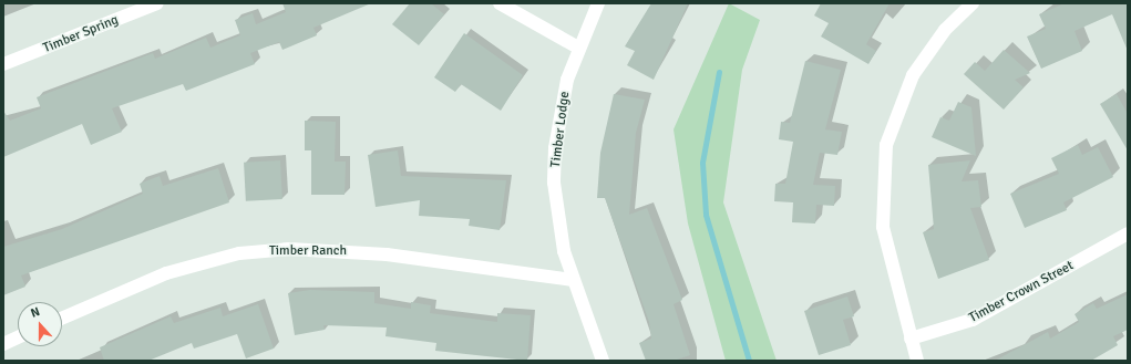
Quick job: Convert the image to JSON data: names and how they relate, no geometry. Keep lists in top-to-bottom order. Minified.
{"streets":{"street":["Timber Spring","Timber Lodge","Timber Ranch","Timber Crown Street"]},"crossings":[["Timber Lodge","Timber Ranch"]],"north":"top"}
